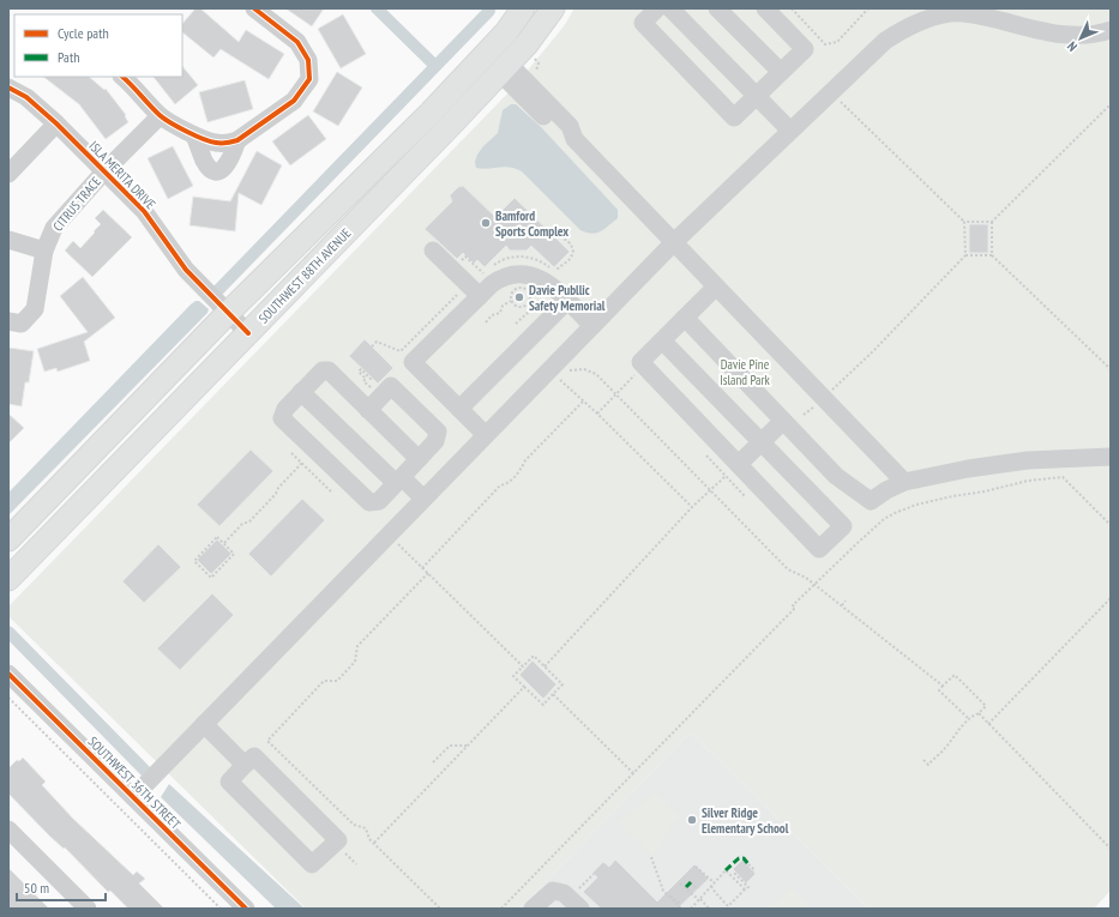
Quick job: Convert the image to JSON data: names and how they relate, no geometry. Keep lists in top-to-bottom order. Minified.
{"streets":{"main road":["SOUTHWEST 88TH AVENUE"],"street":["ISLA MERITA DRIVE","CITRUS TRACE","SOUTHWEST 36TH STREET"]},"crossings":[["ISLA MERITA DRIVE","CITRUS TRACE"],["ISLA MERITA DRIVE","SOUTHWEST 88TH AVENUE"]],"parks":["Davie Pine Island Park"],"places":["Bamford Sports Complex","Davie Publlic Safety Memorial","Silver Ridge Elementary School"],"legend":["Cycle path","Path"],"scale_bar":"50 m","north":"bottom left"}
